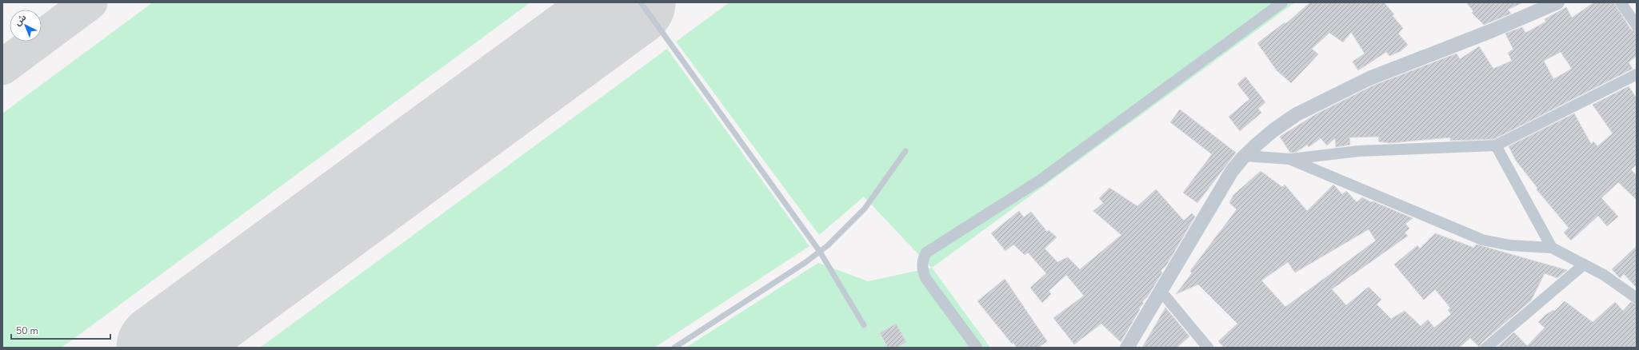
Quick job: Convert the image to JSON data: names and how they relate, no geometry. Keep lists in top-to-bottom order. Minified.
{"scale_bar":"50 m","north":"top left"}
